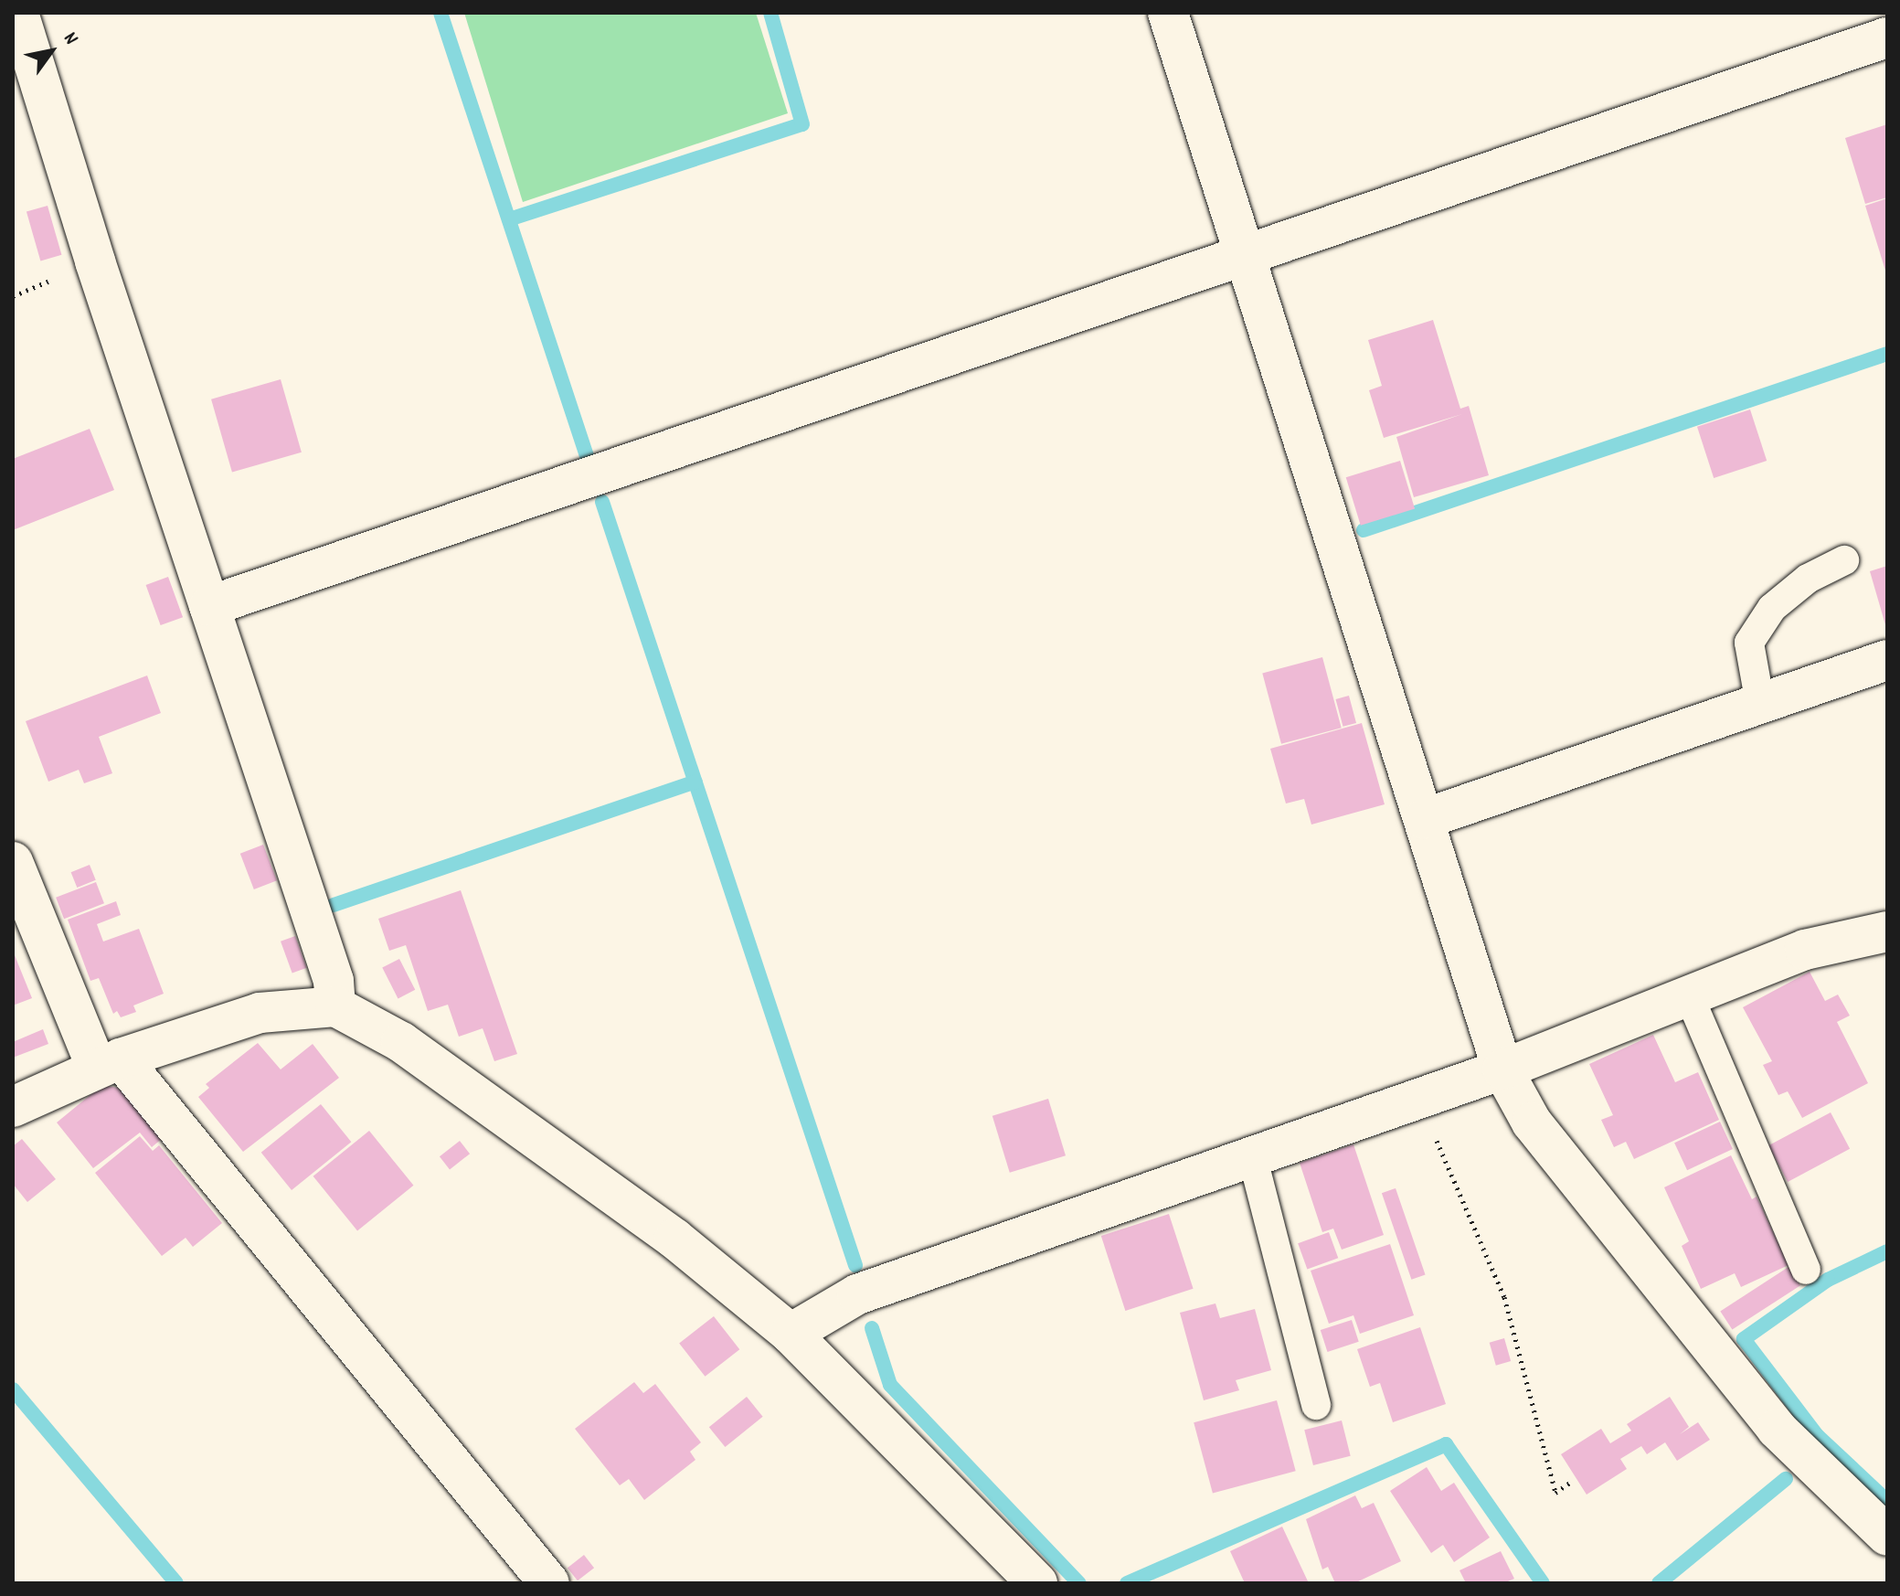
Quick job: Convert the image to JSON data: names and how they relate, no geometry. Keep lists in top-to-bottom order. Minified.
{"north":"top right"}
